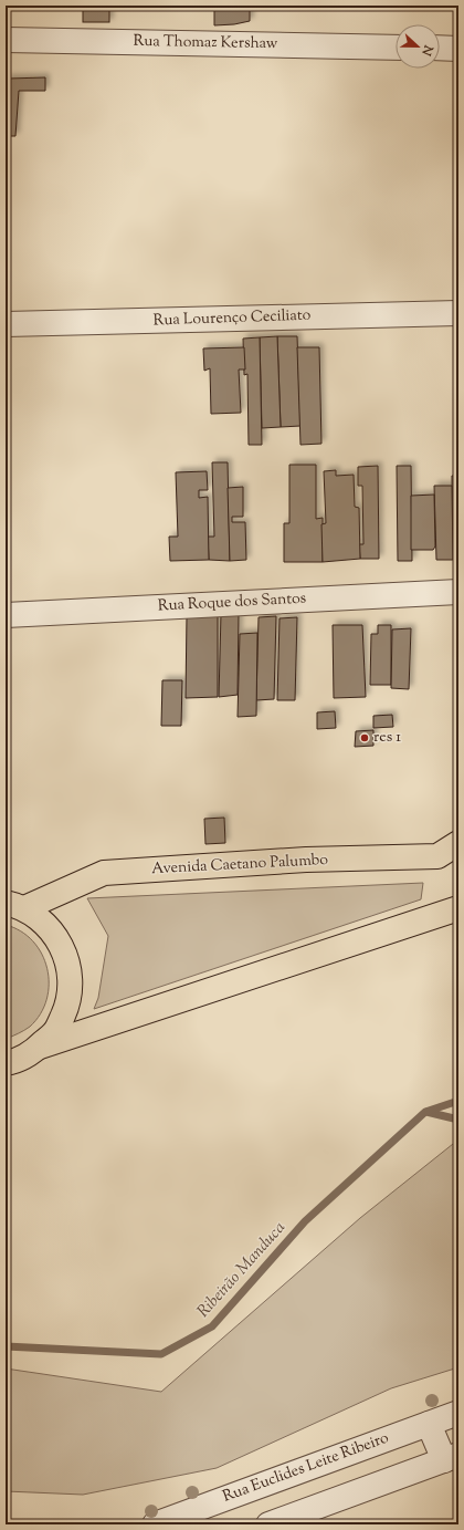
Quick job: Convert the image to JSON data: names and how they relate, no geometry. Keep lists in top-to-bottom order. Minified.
{"streets":{"main road":["Avenida Caetano Palumbo"],"street":["Rua Thomaz Kershaw","Rua Lourenço Ceciliato","Rua Roque dos Santos","Rua Euclides Leite Ribeiro"]},"water":["Ribeirão Manduca"],"places":["res 1"],"north":"right"}
